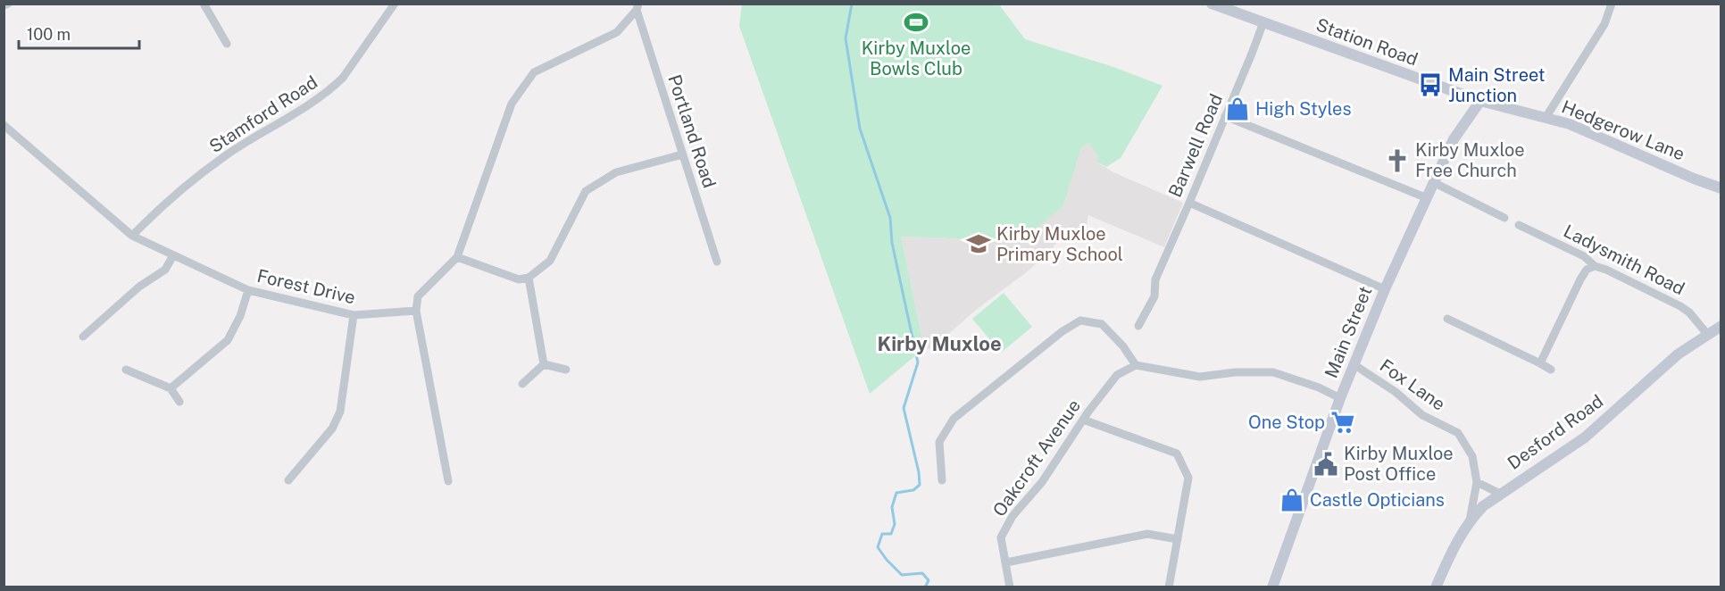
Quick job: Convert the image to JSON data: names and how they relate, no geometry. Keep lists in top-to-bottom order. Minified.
{"streets":{"street":["Station Road","Stamford Road","Hedgerow Lane","Portland Road","Barwell Road","Ladysmith Road","Forest Drive","Main Street","Fox Lane","Desford Road","Oakcroft Avenue"]},"crossings":[["Station Road","Hedgerow Lane"],["Station Road","Barwell Road"],["Station Road","Main Street"],["Stamford Road","Forest Drive"],["Hedgerow Lane","Main Street"],["Ladysmith Road","Desford Road"],["Main Street","Fox Lane"],["Fox Lane","Desford Road"]],"districts":["Kirby Muxloe"],"places":{"sports":["Kirby Muxloe Bowls Club"],"bus stop":["Main Street Junction"],"shop":["High Styles","Castle Opticians"],"church":["Kirby Muxloe Free Church"],"school or university":["Kirby Muxloe Primary School"],"supermarket":["One Stop"],"public building":["Kirby Muxloe Post Office"]},"scale_bar":"100 m"}
